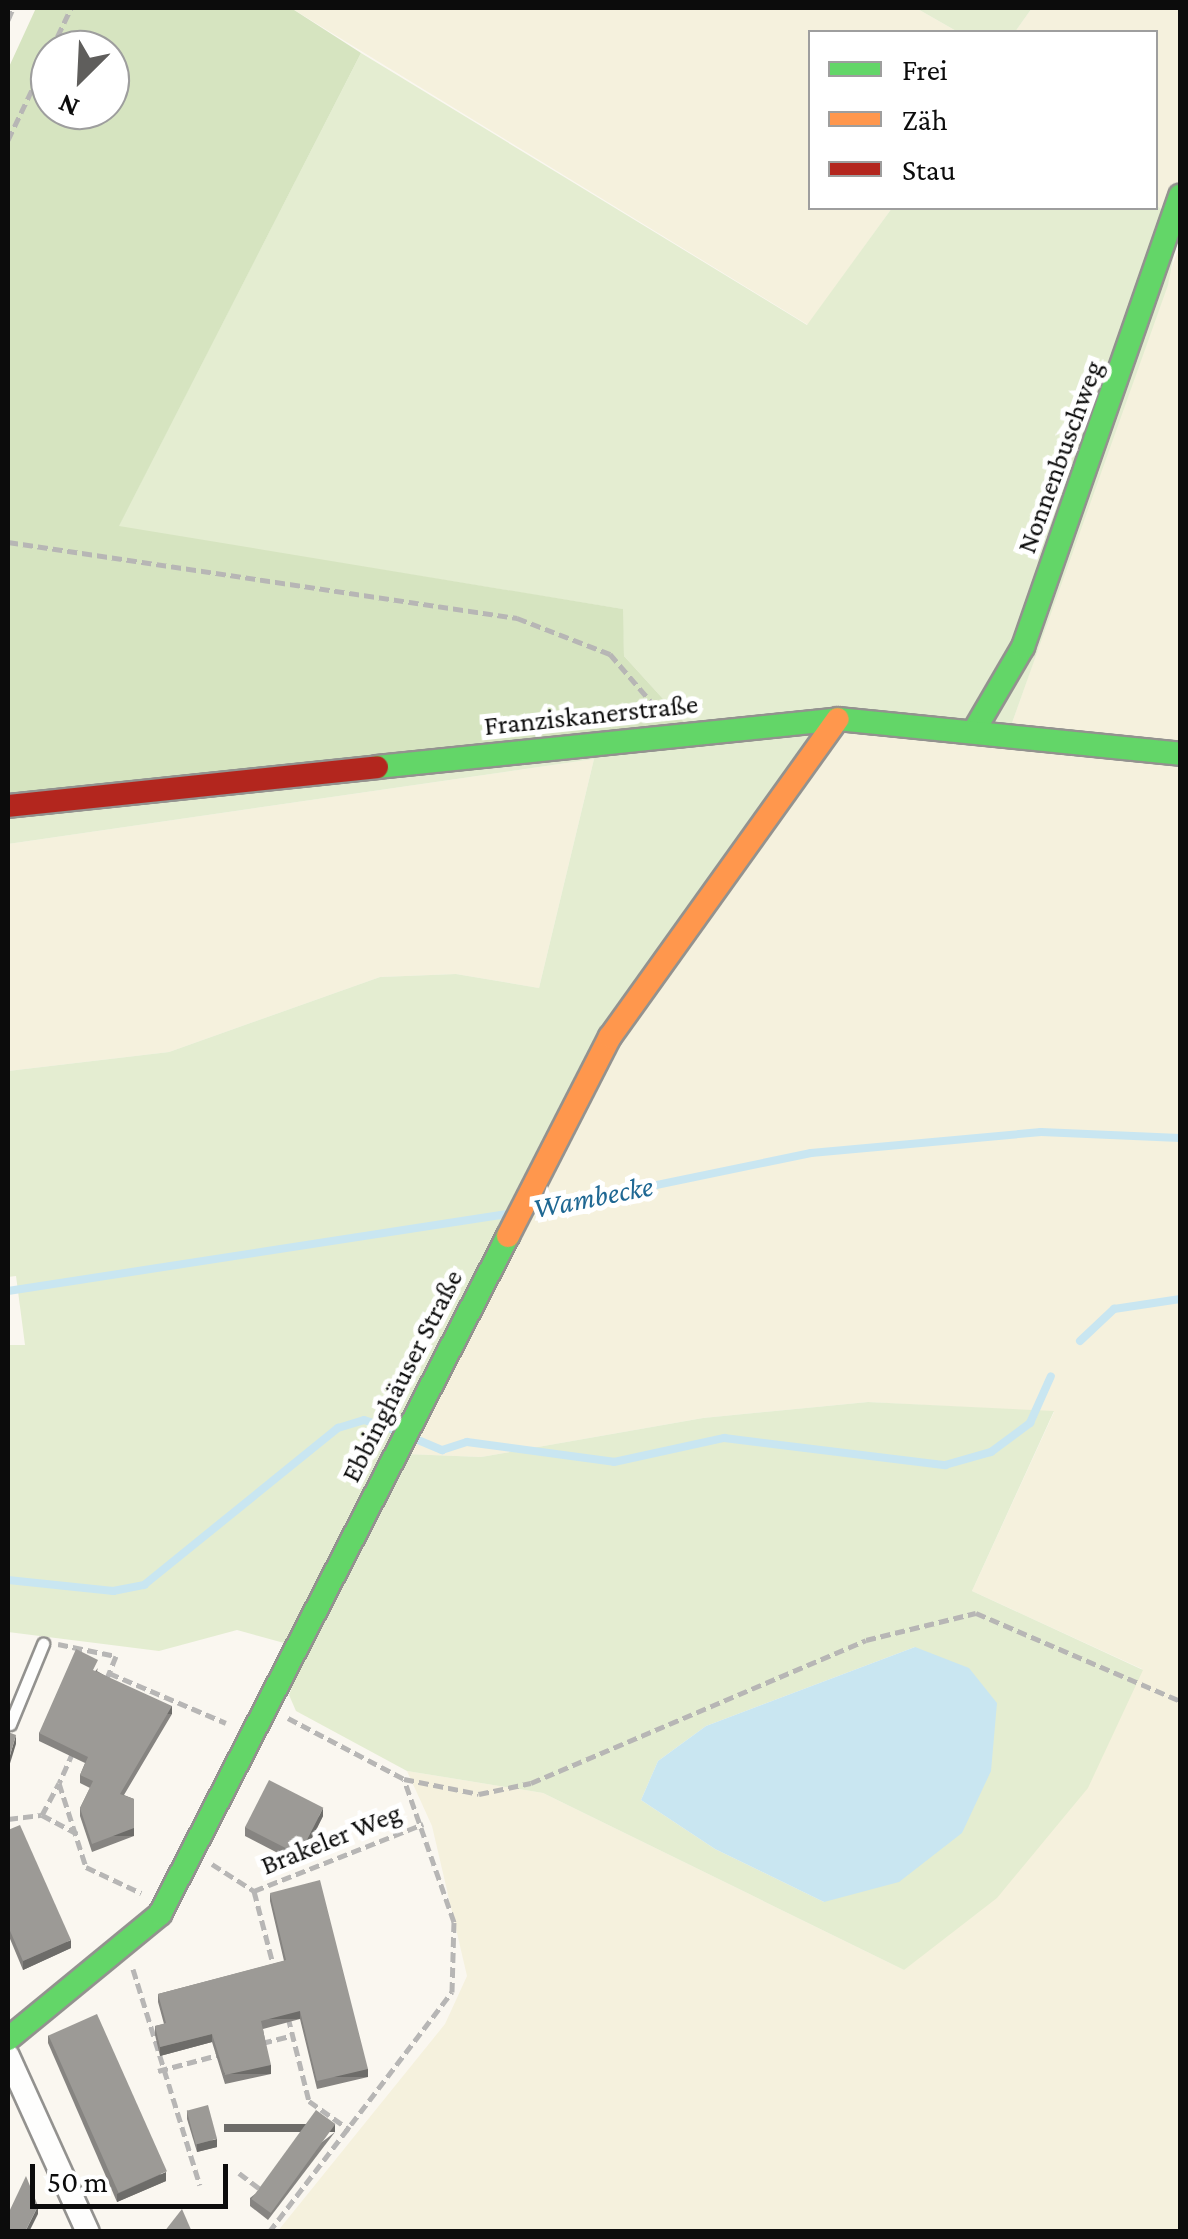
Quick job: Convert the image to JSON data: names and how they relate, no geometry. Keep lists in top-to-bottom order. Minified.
{"streets":{"street":["Nonnenbuschweg","Franziskanerstraße","Ebbinghäuser Straße"],"path":["Brakeler Weg"]},"crossings":[["Nonnenbuschweg","Franziskanerstraße"],["Franziskanerstraße","Ebbinghäuser Straße"],["Ebbinghäuser Straße","Brakeler Weg"]],"water":["Wambecke"],"legend":["Frei","Zäh","Stau"],"scale_bar":"50 m","north":"bottom left"}
